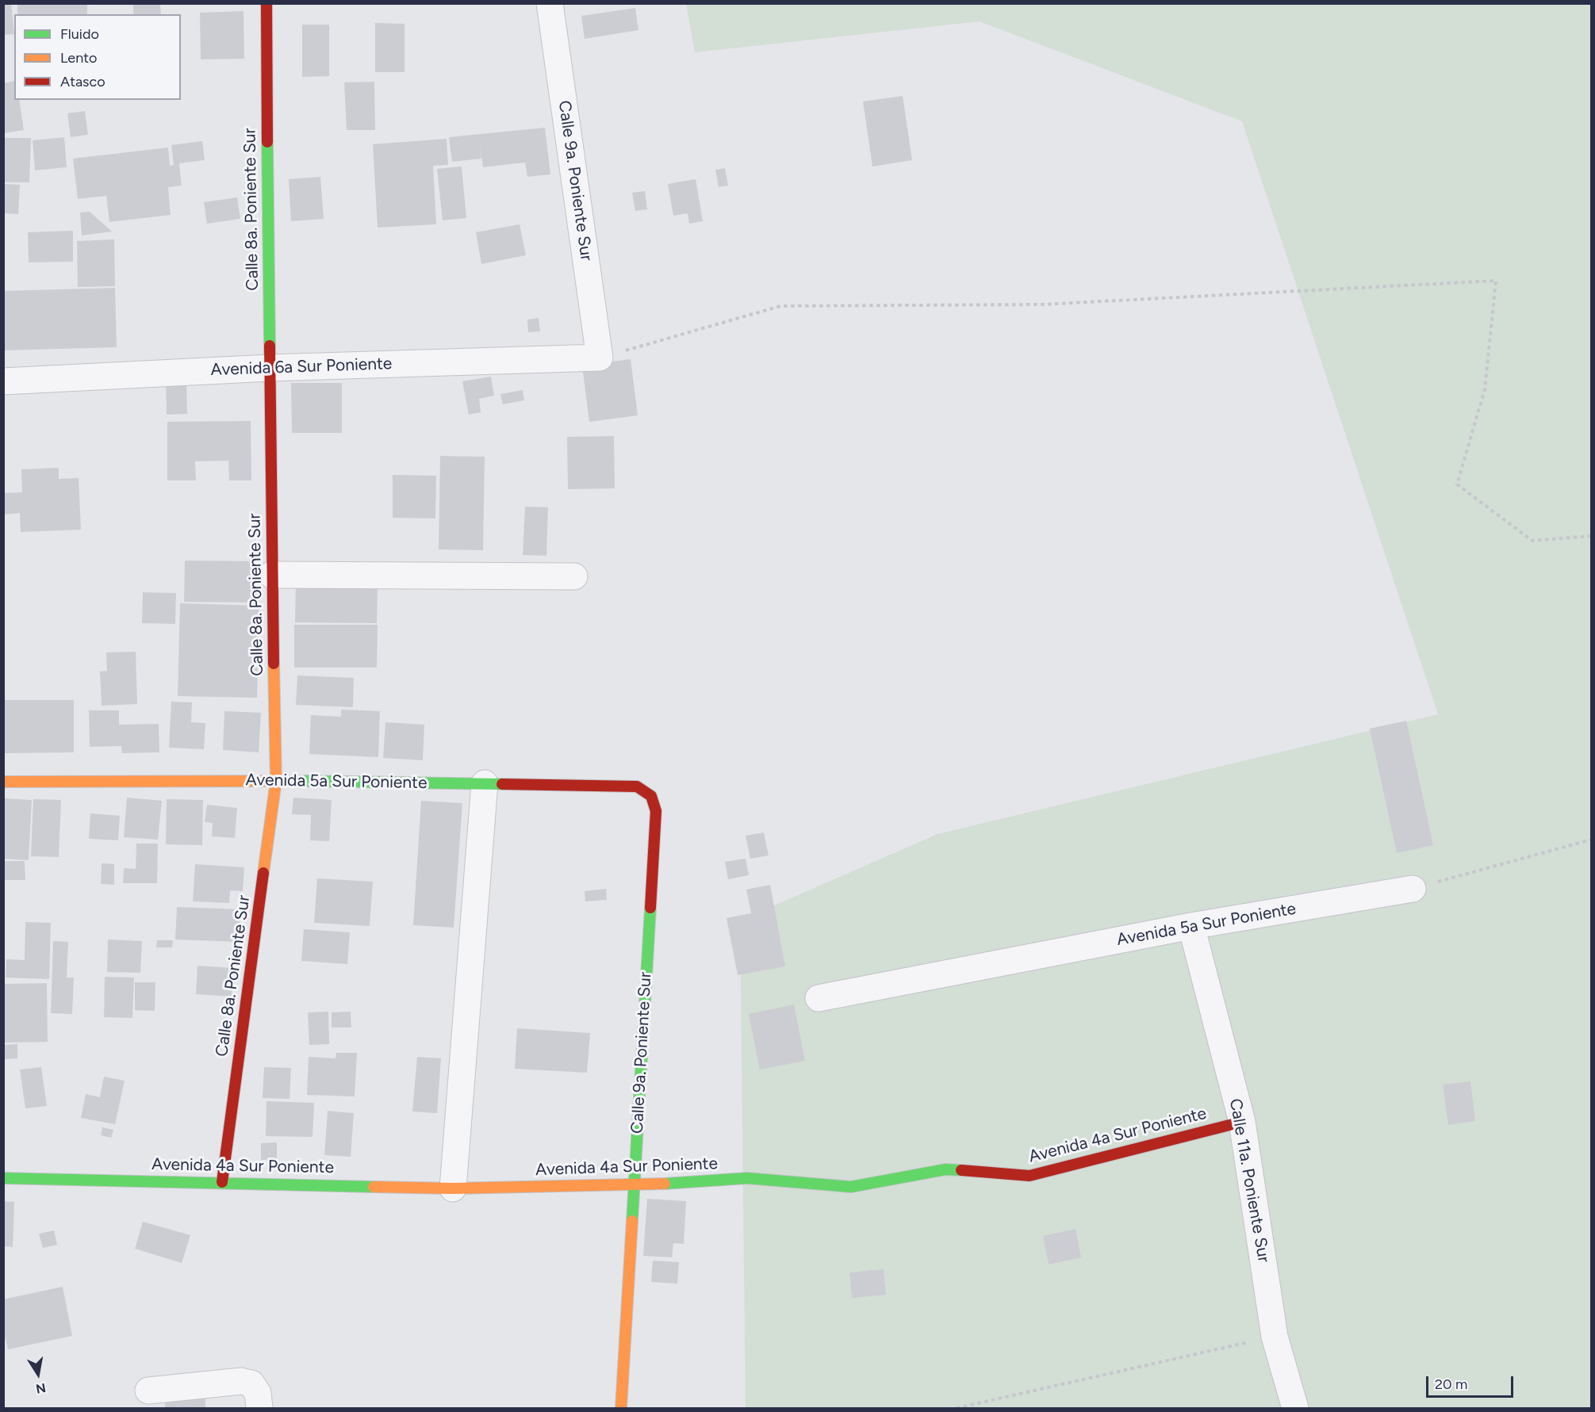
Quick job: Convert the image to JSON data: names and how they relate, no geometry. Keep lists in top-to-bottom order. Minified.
{"streets":{"street":["Calle 9a. Poniente Sur","Calle 8a. Poniente Sur","Avenida 6a Sur Poniente","Avenida 5a Sur Poniente","Avenida 4a Sur Poniente","Calle 11a. Poniente Sur"]},"crossings":[["Calle 9a. Poniente Sur","Avenida 6a Sur Poniente"],["Calle 9a. Poniente Sur","Avenida 5a Sur Poniente"],["Calle 9a. Poniente Sur","Avenida 4a Sur Poniente"],["Calle 8a. Poniente Sur","Avenida 6a Sur Poniente"],["Calle 8a. Poniente Sur","Avenida 5a Sur Poniente"],["Calle 8a. Poniente Sur","Avenida 4a Sur Poniente"],["Avenida 5a Sur Poniente","Calle 11a. Poniente Sur"],["Avenida 4a Sur Poniente","Calle 11a. Poniente Sur"]],"legend":["Fluido","Lento","Atasco"],"scale_bar":"20 m","north":"bottom"}
